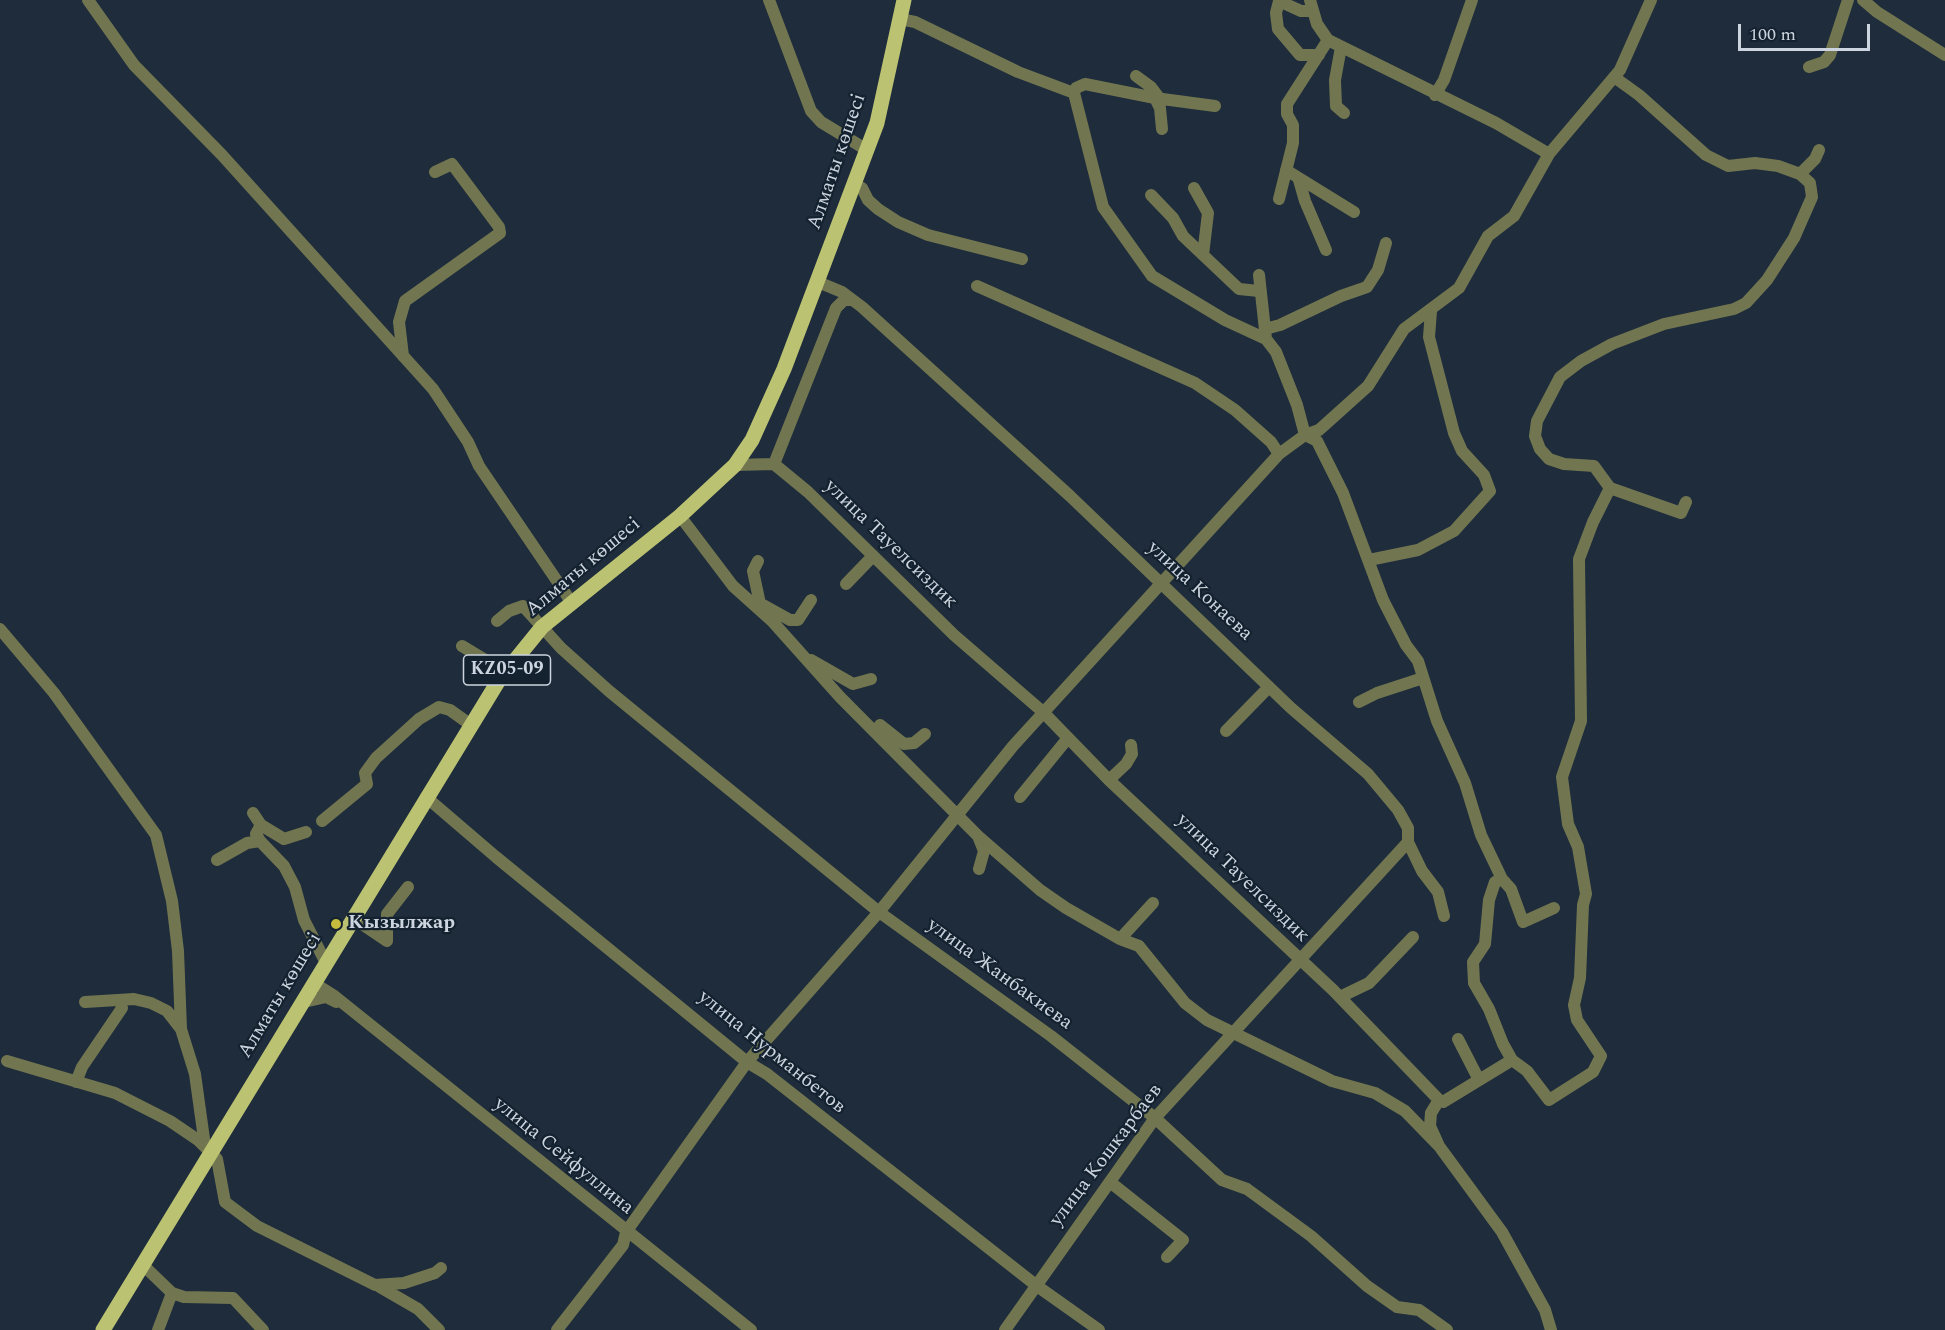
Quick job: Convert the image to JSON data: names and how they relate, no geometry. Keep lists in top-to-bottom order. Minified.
{"streets":{"main road":["Алматы көшесі","KZ05-09"],"street":["улица Тауелсиздик","улица Конаева","улица Жанбакиева","улица Нурманбетов","улица Кошкарбаев","улица Сейфуллина"]},"crossings":[["Алматы көшесі","улица Конаева"],["Алматы көшесі","KZ05-09"],["Алматы көшесі","улица Жанбакиева"],["Алматы көшесі","улица Нурманбетов"],["Алматы көшесі","улица Сейфуллина"],["улица Тауелсиздик","улица Кошкарбаев"],["улица Жанбакиева","улица Кошкарбаев"],["улица Нурманбетов","улица Кошкарбаев"]],"places":["Кызылжар"],"scale_bar":"100 m"}
